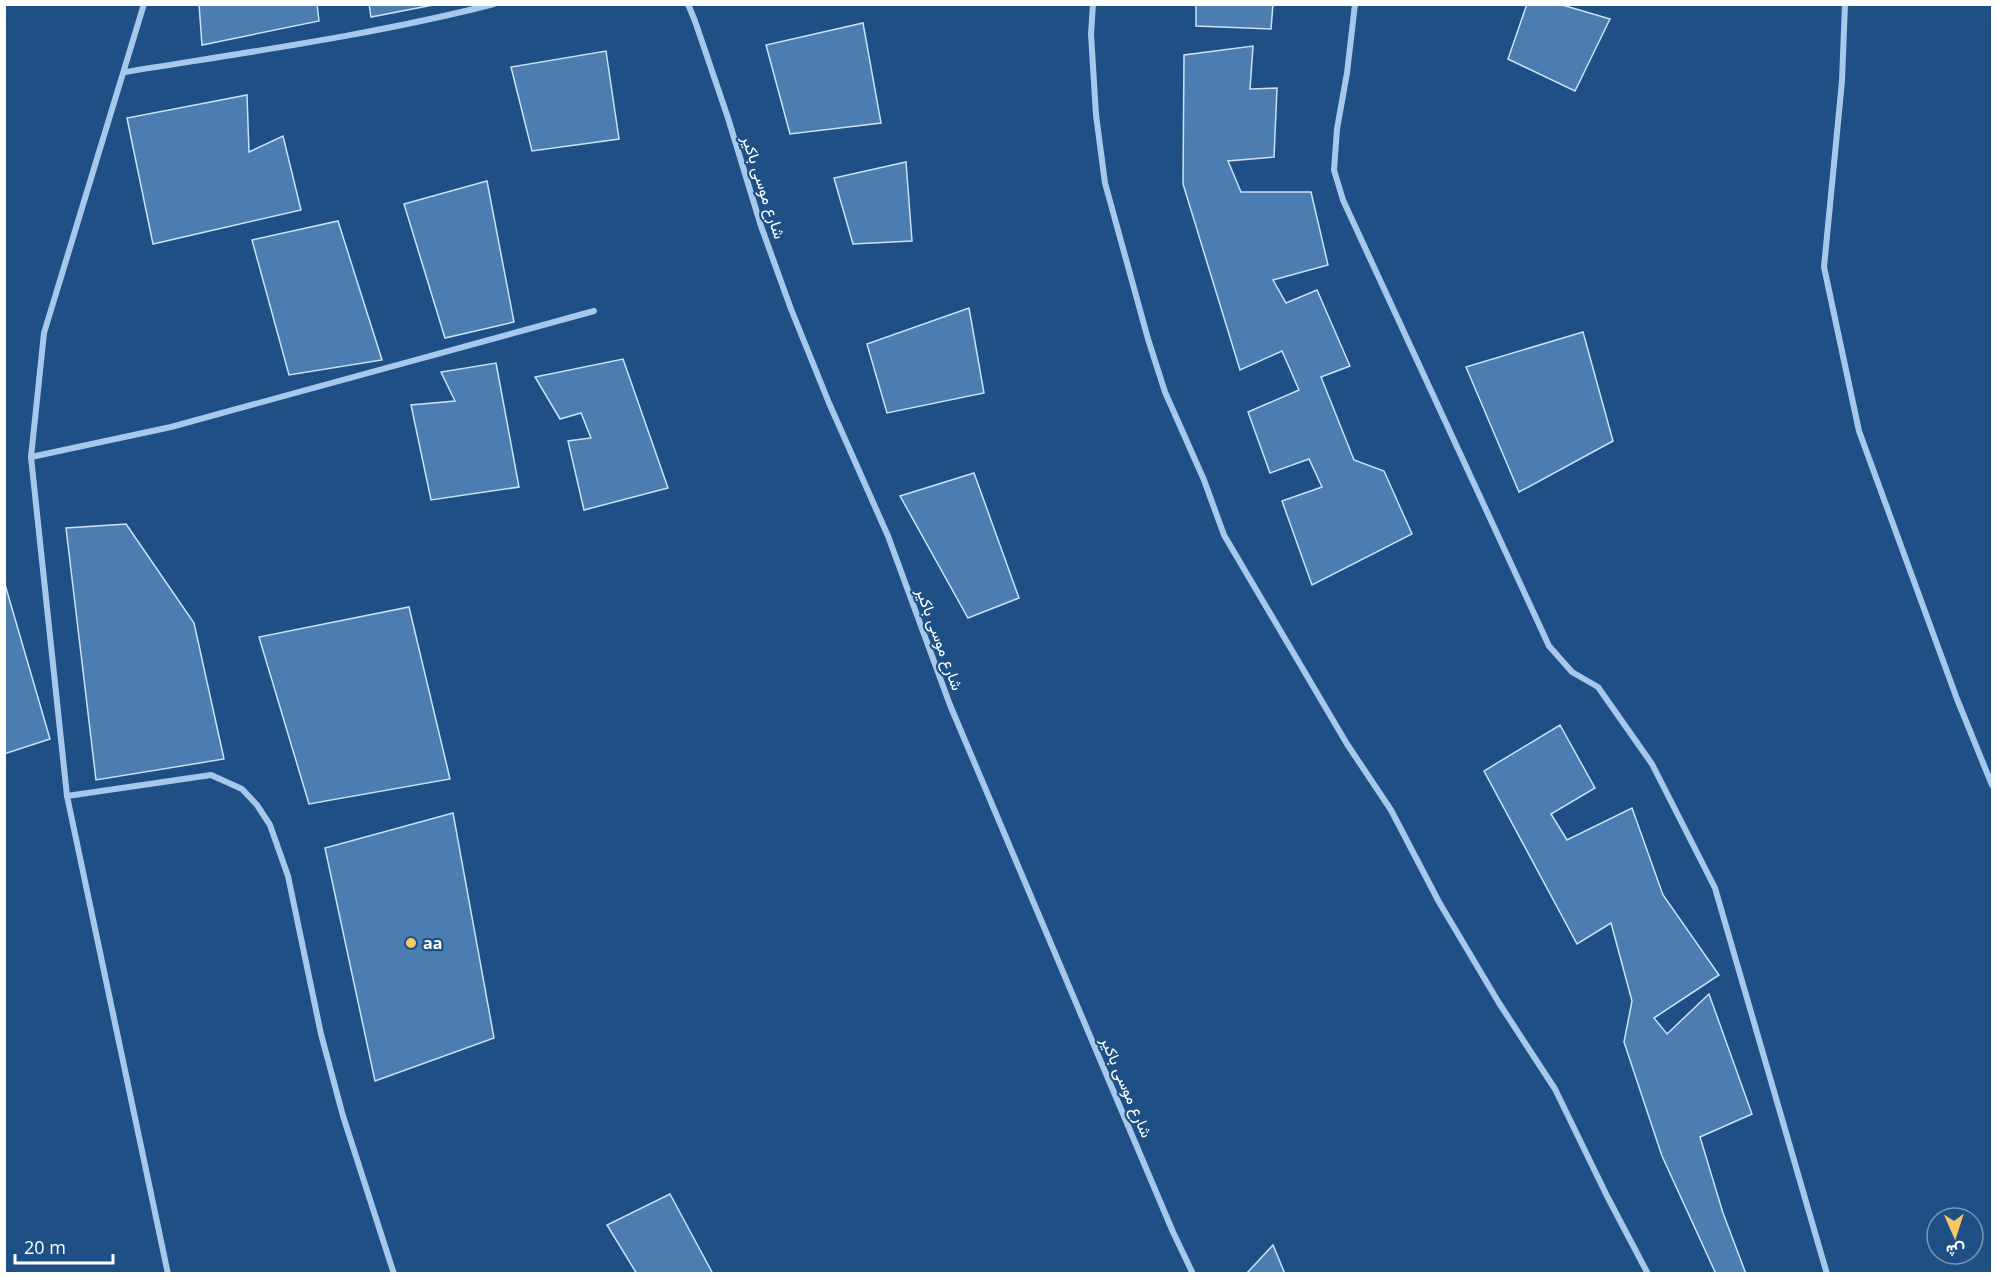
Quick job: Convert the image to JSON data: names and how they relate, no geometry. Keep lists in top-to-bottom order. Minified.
{"streets":{"street":["شارع موسى باكير"]},"places":["aa"],"scale_bar":"20 m","north":"bottom"}
